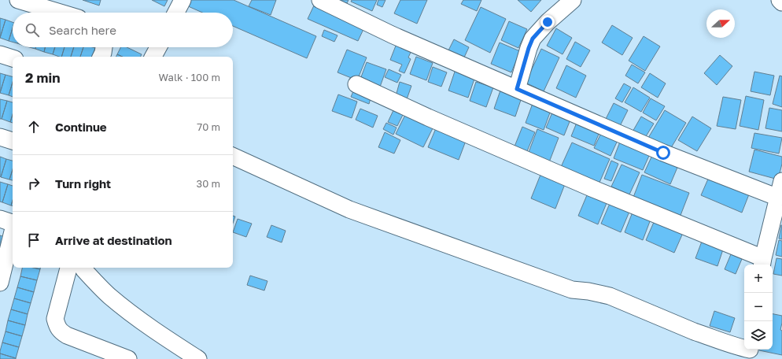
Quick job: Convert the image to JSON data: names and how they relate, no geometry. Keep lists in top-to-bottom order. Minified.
{"north":"right","page":{"search":"Search here","heading":["2 min","Walk · 100 m"],"list":[["Continue","70 m"],["Turn right","30 m"],"Arrive at destination"],"map_buttons":["+","−"]}}
